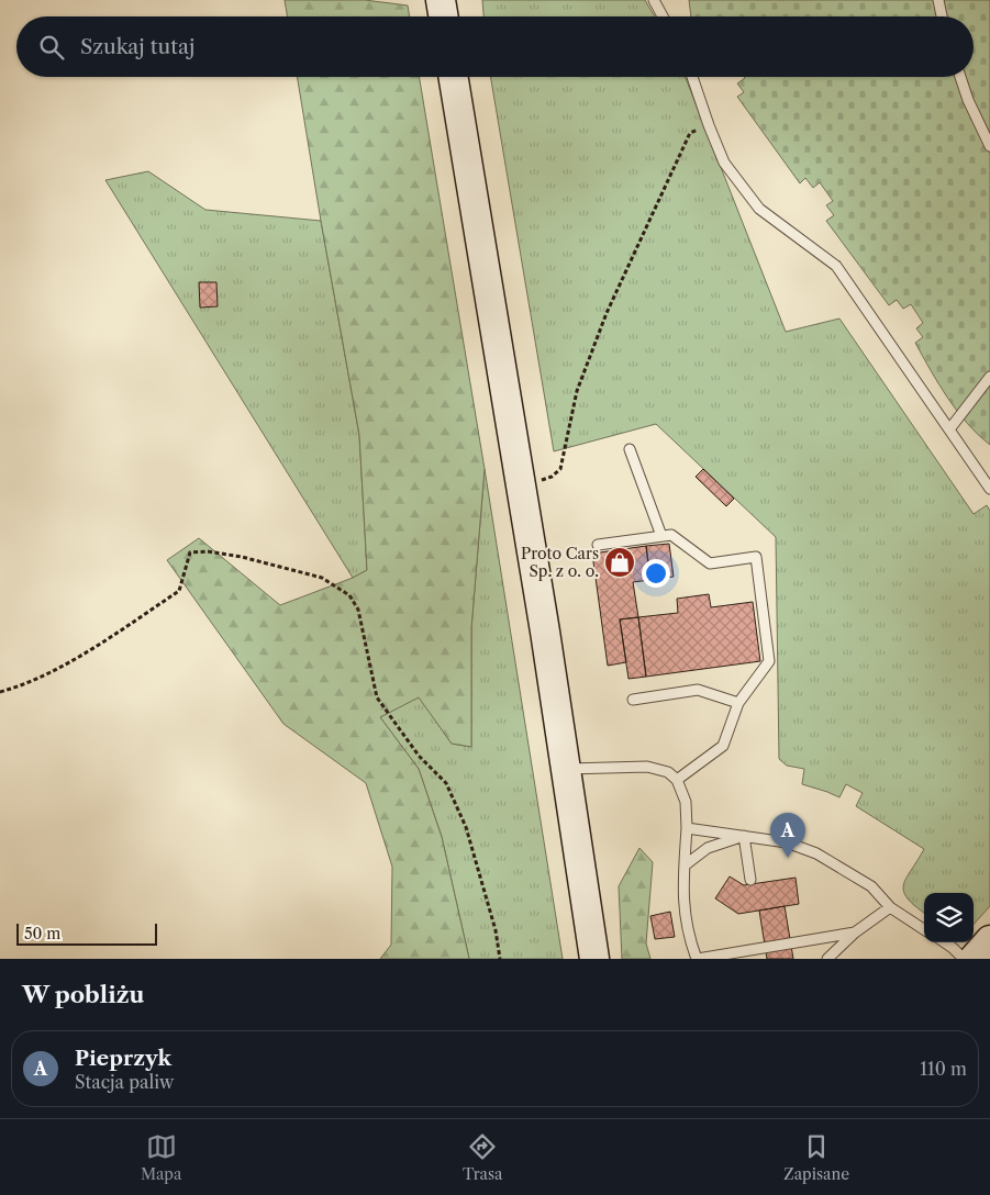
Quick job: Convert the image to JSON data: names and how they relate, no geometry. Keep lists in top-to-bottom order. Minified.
{"places":{"shop":["Proto Cars Sp. z o. o."]},"scale_bar":"50 m","page":{"search":"Szukaj tutaj","pins":"A","scale":"50 m","heading":"W pobliżu","list":[{"mark":"A","name":"Pieprzyk","note":"Stacja paliw","value":"110 m"}],"nav":["Mapa","Trasa","Zapisane"]}}
